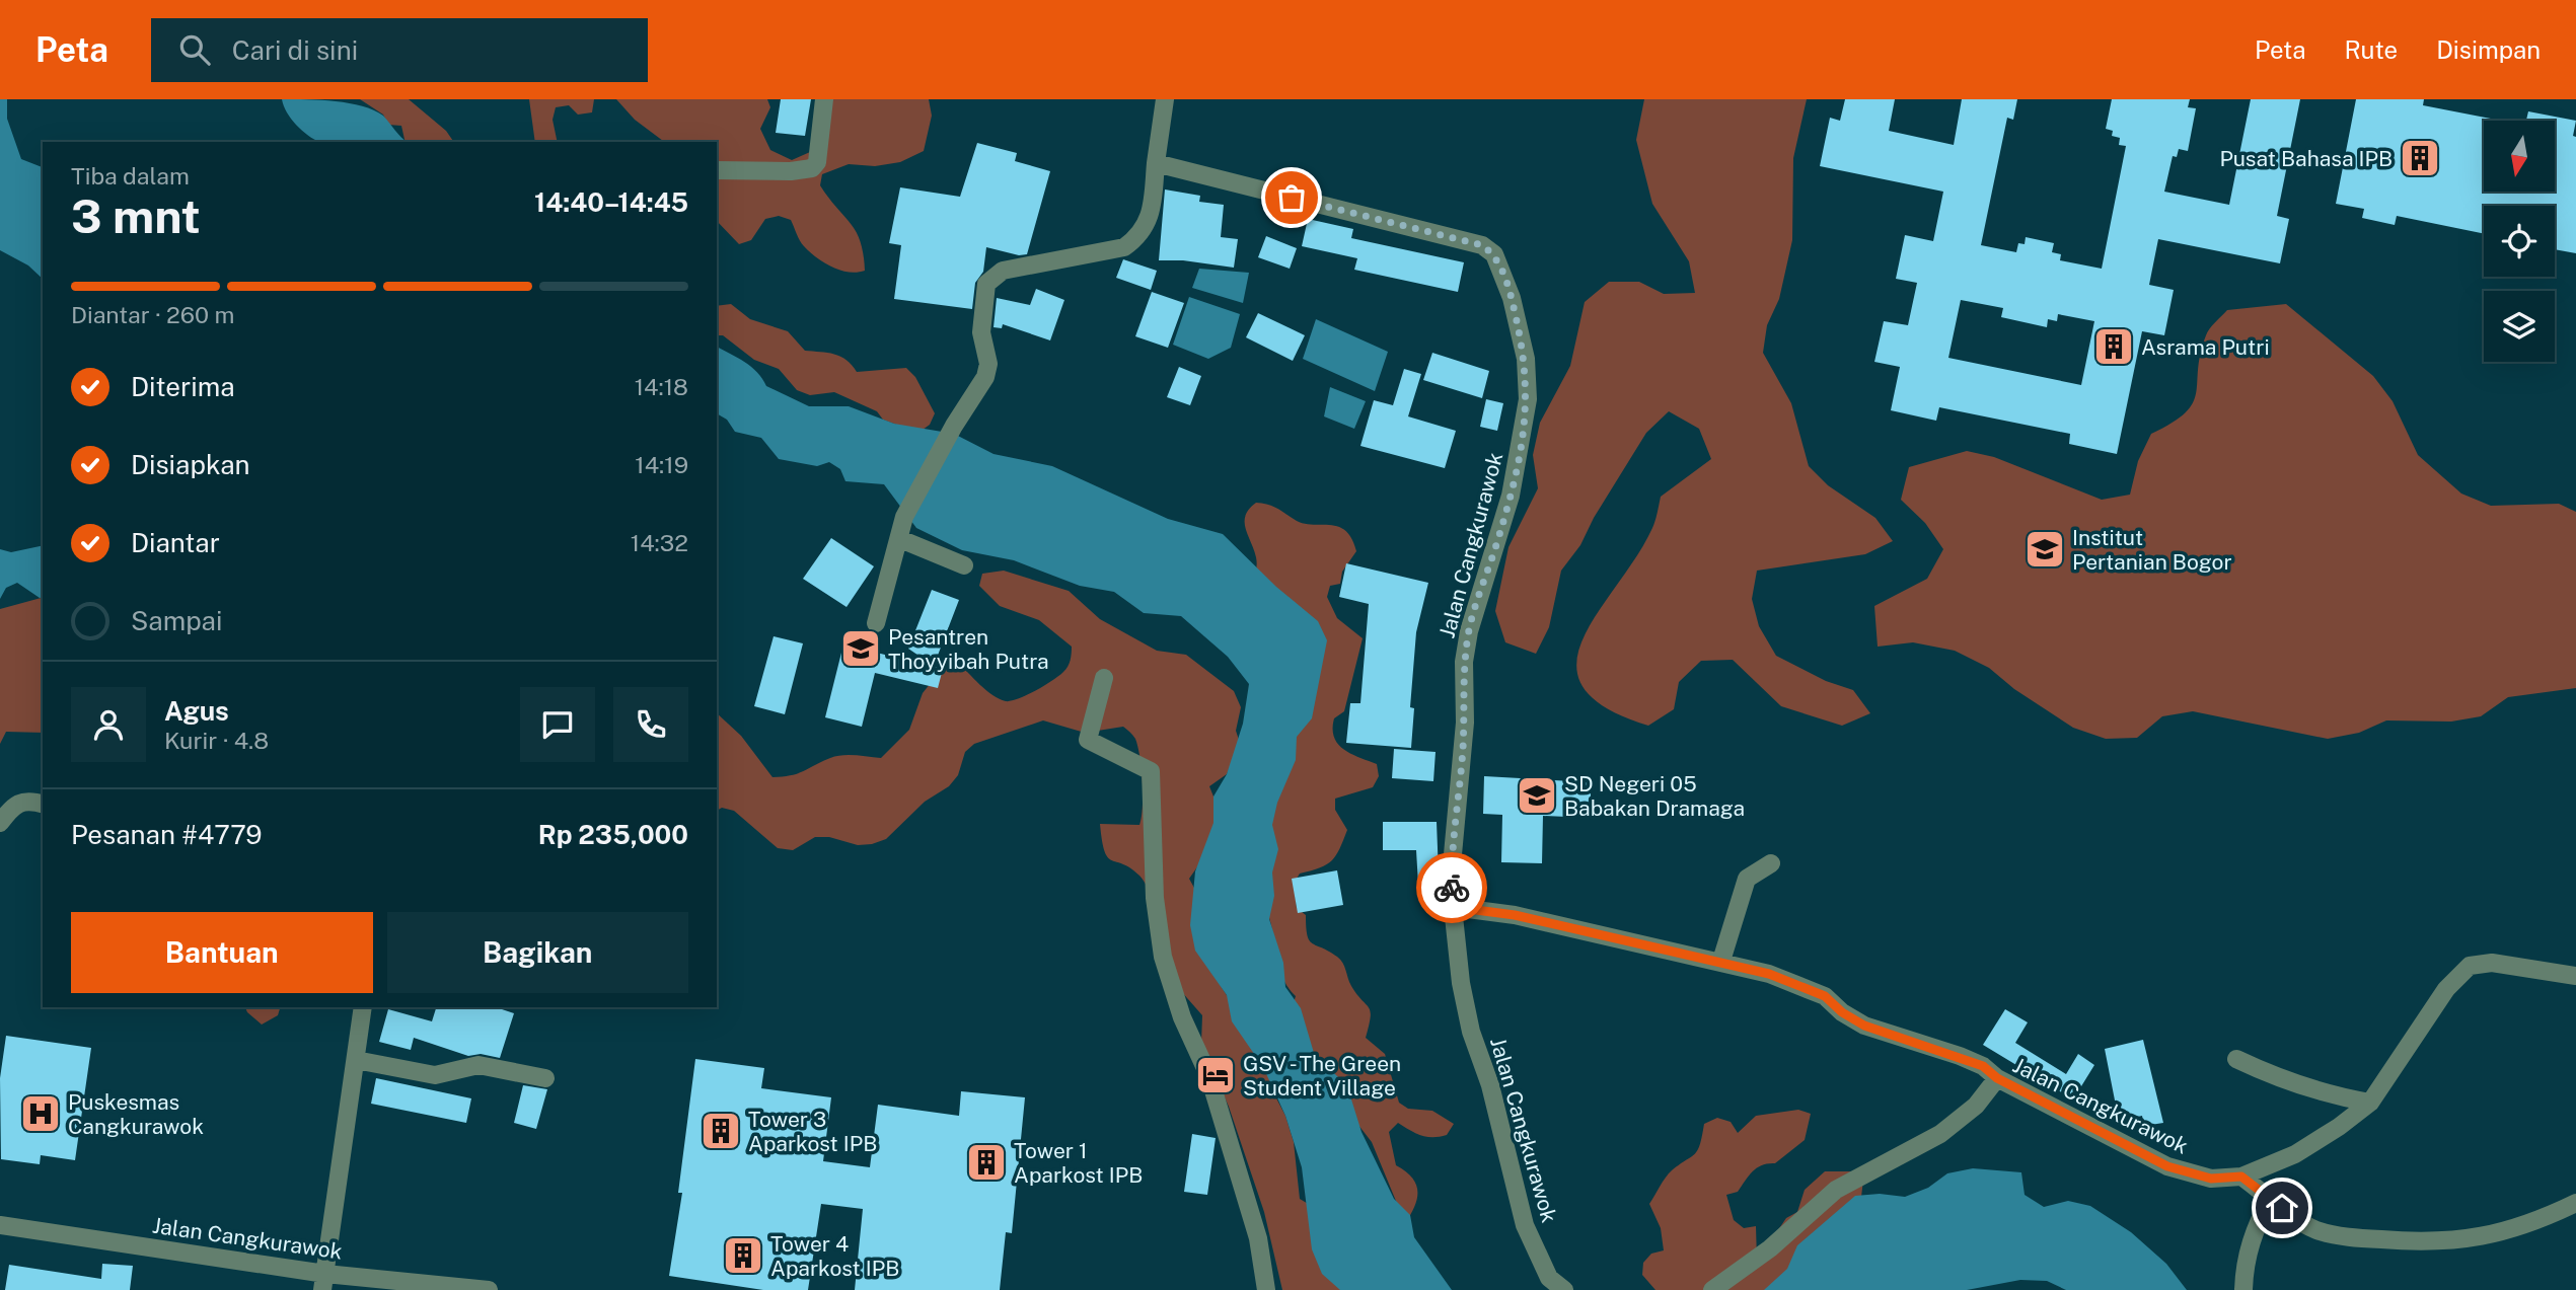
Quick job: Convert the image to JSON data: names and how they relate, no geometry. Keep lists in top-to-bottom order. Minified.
{"streets":{"street":["Jalan Cangkurawok"]},"places":{"building":["Pusat Bahasa IPB","Asrama Putri","Tower 3 Aparkost IPB","Tower 1 Aparkost IPB","Tower 4 Aparkost IPB"],"school or university":["Institut Pertanian Bogor","Pesantren Thoyyibah Putra","SD Negeri 05 Babakan Dramaga"],"hotel":["GSV - The Green Student Village"],"hospital":["Puskesmas Cangkurawok"]},"north":"bottom","page":{"header":"Peta","search":"Cari di sini","nav":["Peta","Rute","Disimpan"],"heading":["3 mnt","Tiba dalam","14:40–14:45"],"panel":["Agus","Kurir · 4.8","Pesanan #4779","Rp 235,000"],"bar":"Diantar · 260 m","list":[["Diterima","14:18"],["Disiapkan","14:19"],["Diantar","14:32"],"Sampai"],"buttons":["Bantuan","Bagikan"]}}
